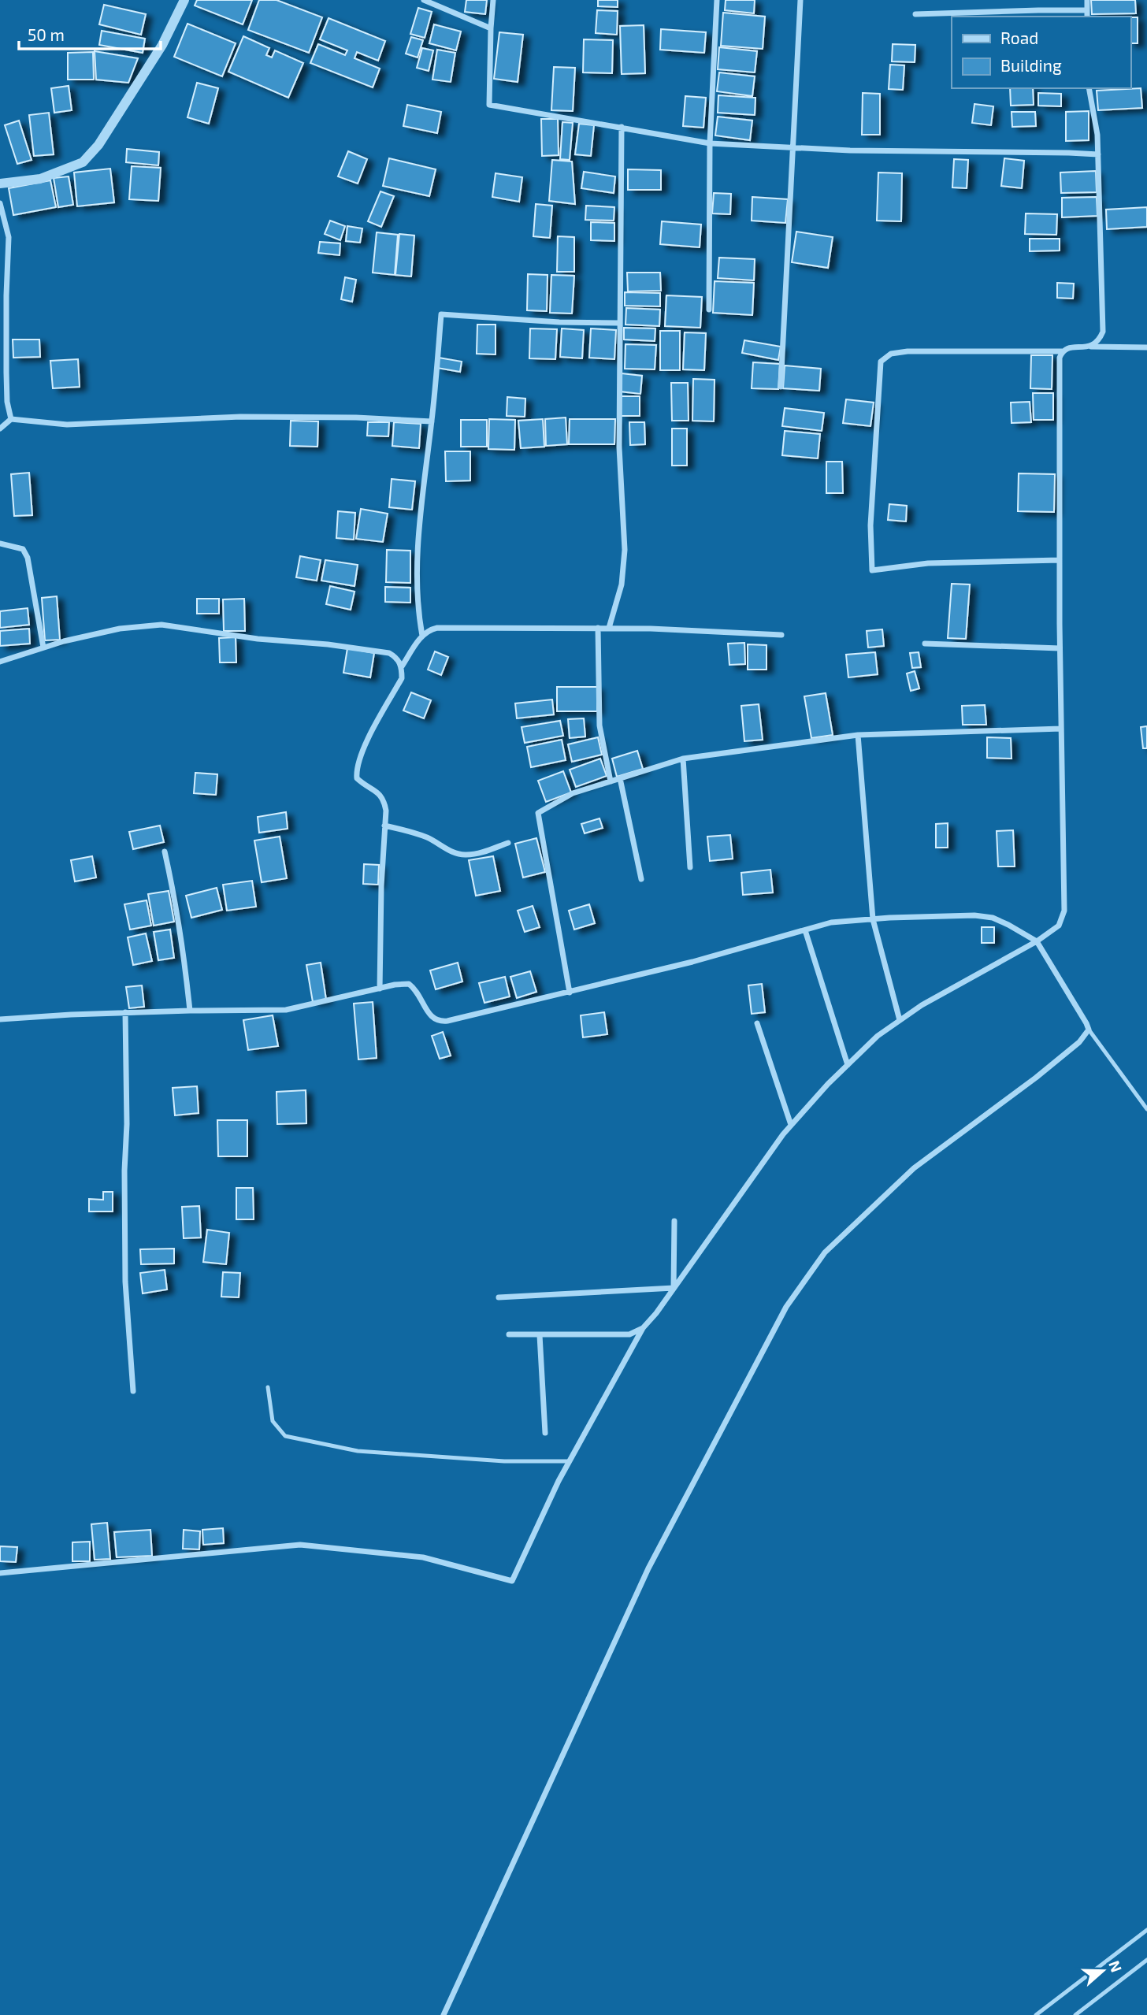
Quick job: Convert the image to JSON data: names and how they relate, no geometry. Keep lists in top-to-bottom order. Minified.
{"legend":["Road","Building"],"scale_bar":"50 m","north":"right"}
